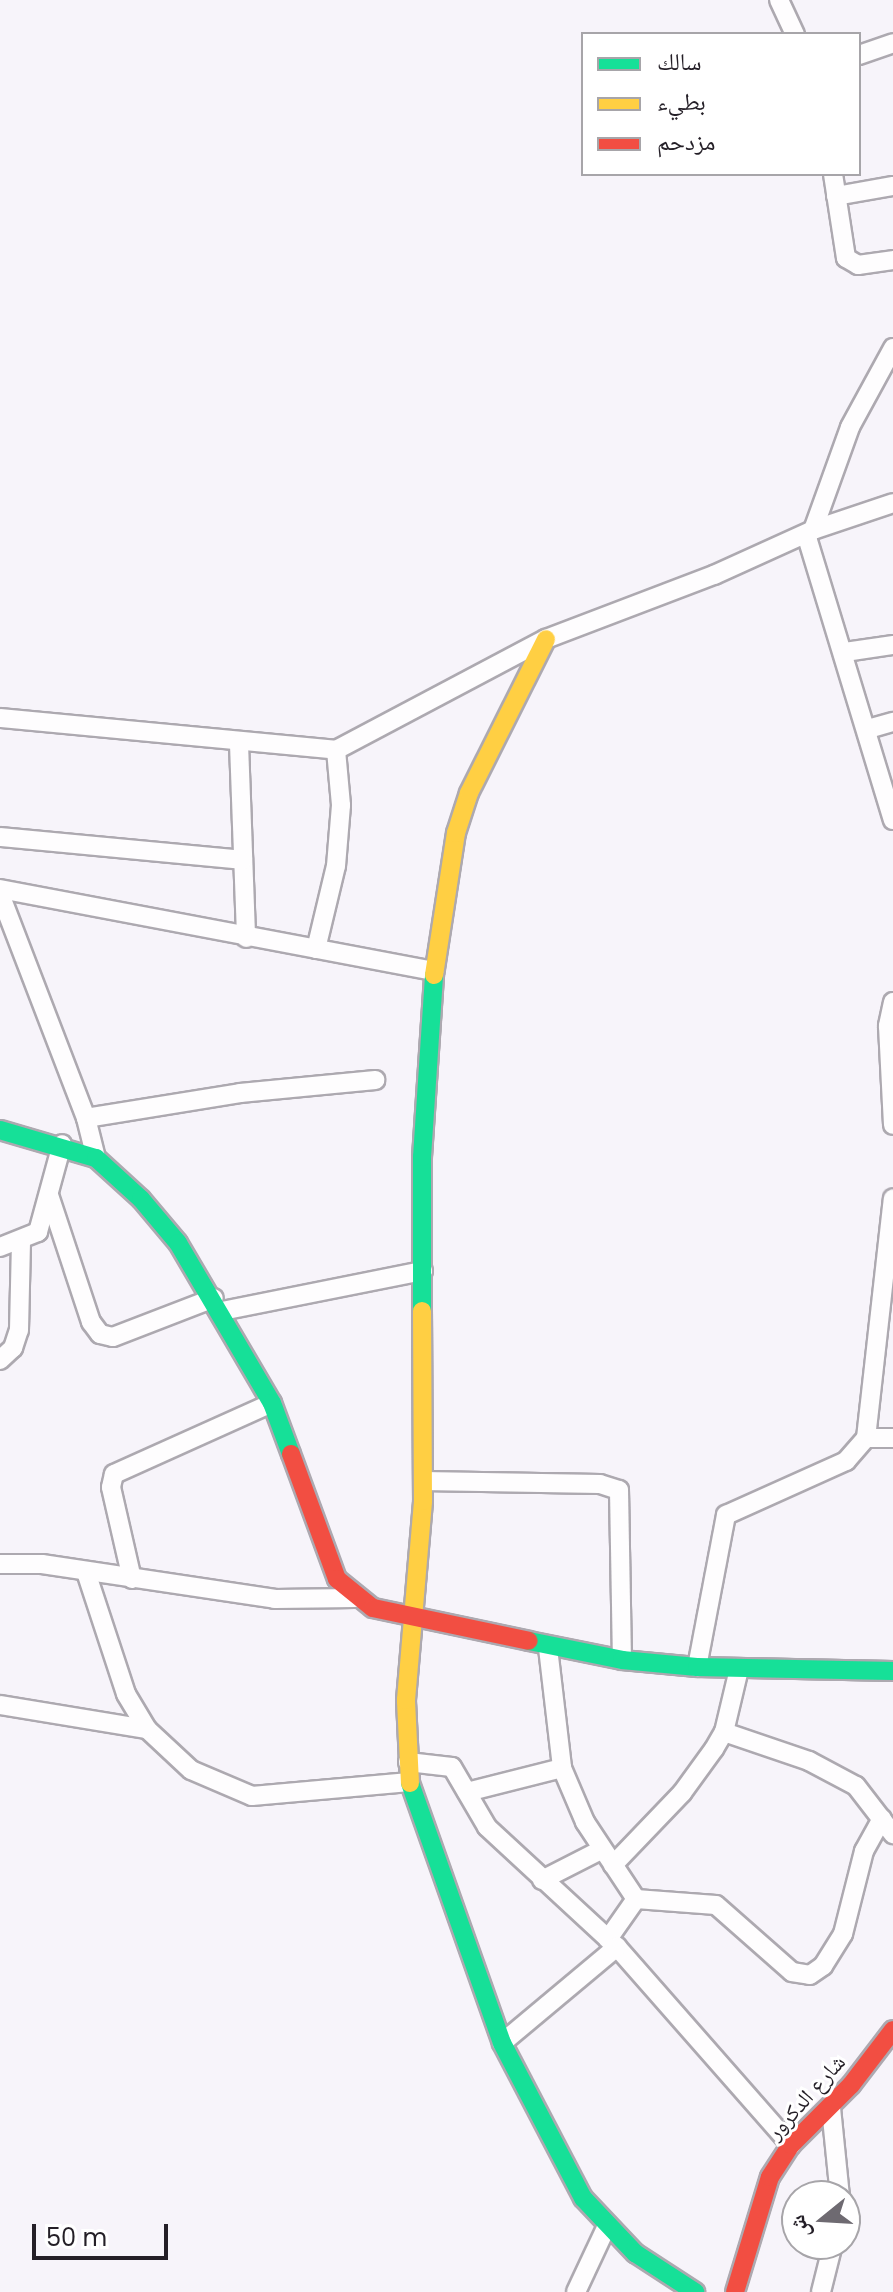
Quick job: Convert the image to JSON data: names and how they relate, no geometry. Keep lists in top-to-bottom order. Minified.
{"streets":{"street":["شارع الدكرور"]},"legend":["سالك","بطيء","مزدحم"],"scale_bar":"50 m","north":"left"}
